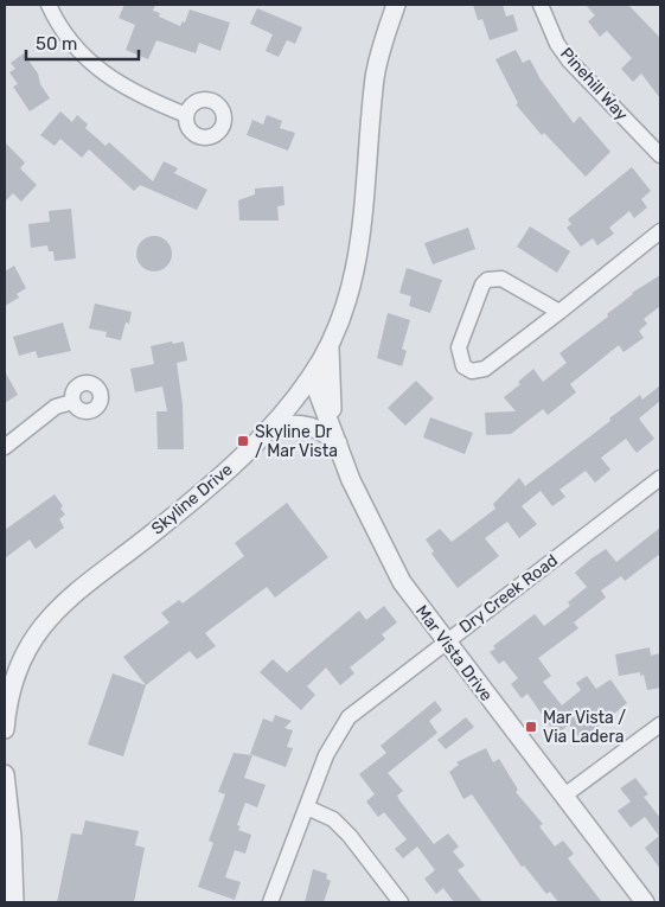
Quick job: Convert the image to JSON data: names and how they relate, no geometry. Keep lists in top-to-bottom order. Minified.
{"streets":{"street":["Pinehill Way","Skyline Drive","Dry Creek Road","Mar Vista Drive"]},"crossings":[["Skyline Drive","Mar Vista Drive"],["Dry Creek Road","Mar Vista Drive"]],"places":{"transit":["Skyline Dr / Mar Vista","Mar Vista / Via Ladera"]},"scale_bar":"50 m"}
